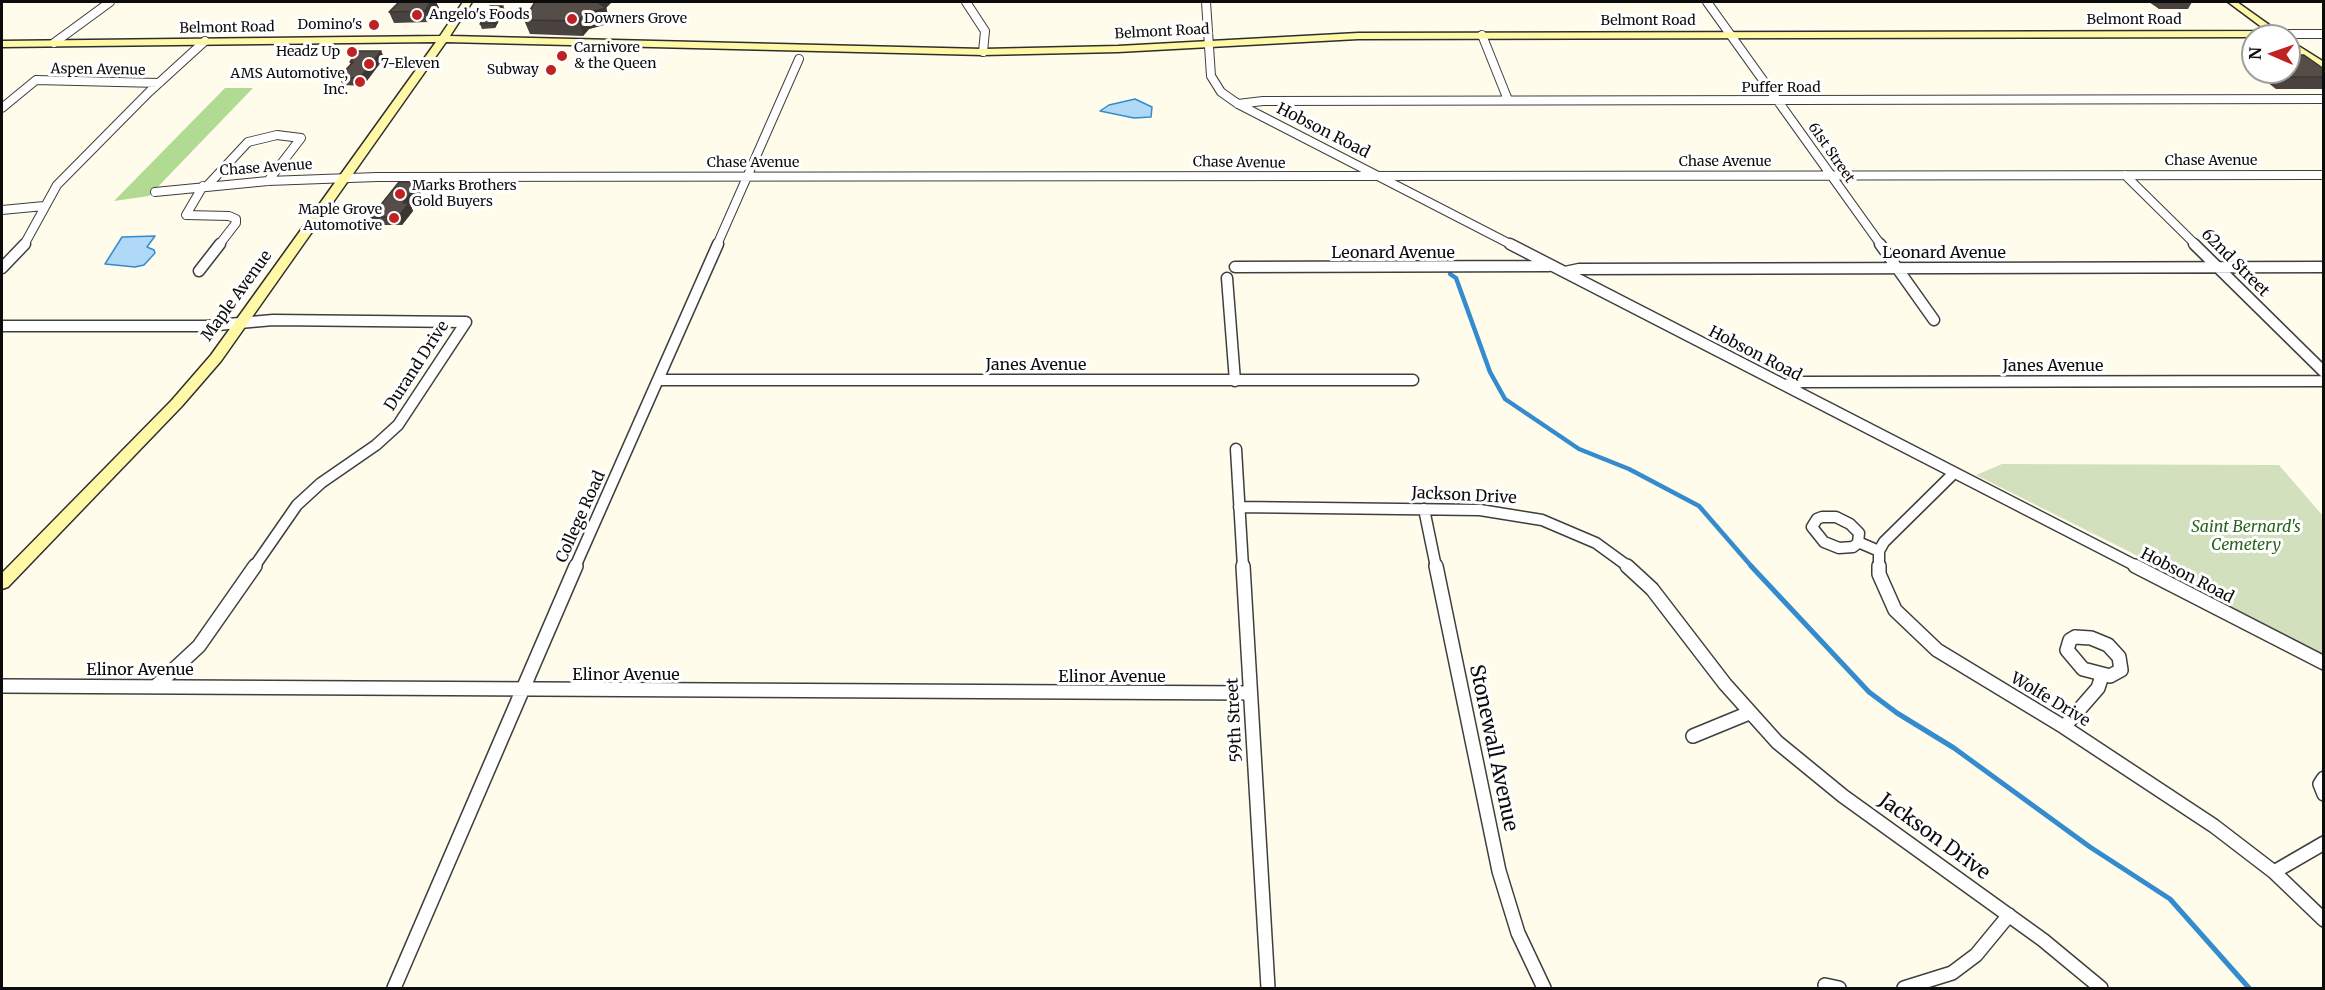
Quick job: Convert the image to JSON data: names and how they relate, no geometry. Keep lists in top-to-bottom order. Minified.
{"streets":{"main road":["Belmont Road","Maple Avenue"],"street":["Aspen Avenue","Puffer Road","Hobson Road","61st Street","Chase Avenue","Leonard Avenue","62nd Street","Janes Avenue","Durand Drive","Jackson Drive","College Road","Elinor Avenue","Wolfe Drive","59th Street","Stonewall Avenue"]},"crossings":[["Belmont Road","Hobson Road"],["Belmont Road","61st Street"],["Belmont Road","Maple Avenue"],["Puffer Road","Hobson Road"],["Puffer Road","61st Street"],["Hobson Road","Chase Avenue"],["Hobson Road","Leonard Avenue"],["Hobson Road","Janes Avenue"],["61st Street","Chase Avenue"],["61st Street","Leonard Avenue"],["Chase Avenue","62nd Street"],["Chase Avenue","Maple Avenue"],["Chase Avenue","College Road"],["Leonard Avenue","62nd Street"],["Maple Avenue","Durand Drive"],["Janes Avenue","College Road"],["Durand Drive","Elinor Avenue"],["Jackson Drive","59th Street"],["Jackson Drive","Stonewall Avenue"],["College Road","Elinor Avenue"],["Elinor Avenue","59th Street"]],"parks":["Saint Bernard's Cemetery"],"places":["Angelo's Foods","Downers Grove","Domino's","Headz Up","Carnivore & the Queen","7-Eleven","Subway","AMS Automotive, Inc.","Marks Brothers Gold Buyers","Maple Grove Automotive"],"north":"left"}
